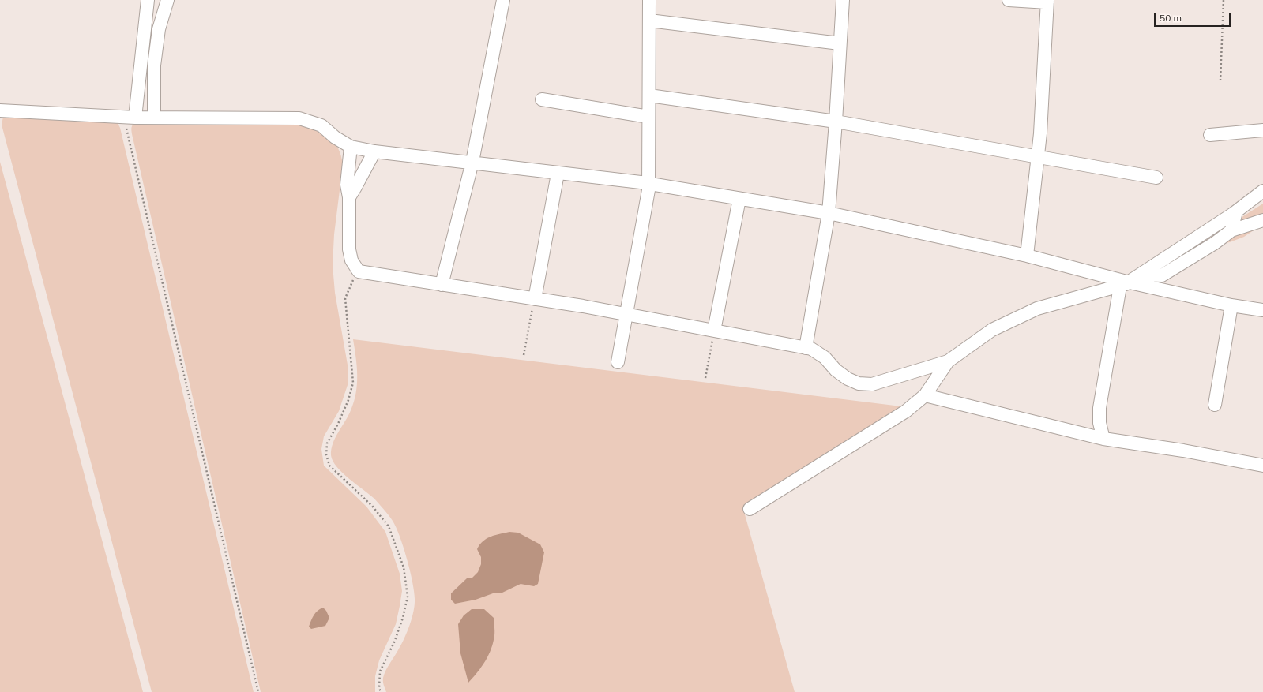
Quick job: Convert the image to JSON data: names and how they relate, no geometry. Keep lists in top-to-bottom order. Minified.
{"scale_bar":"50 m"}
